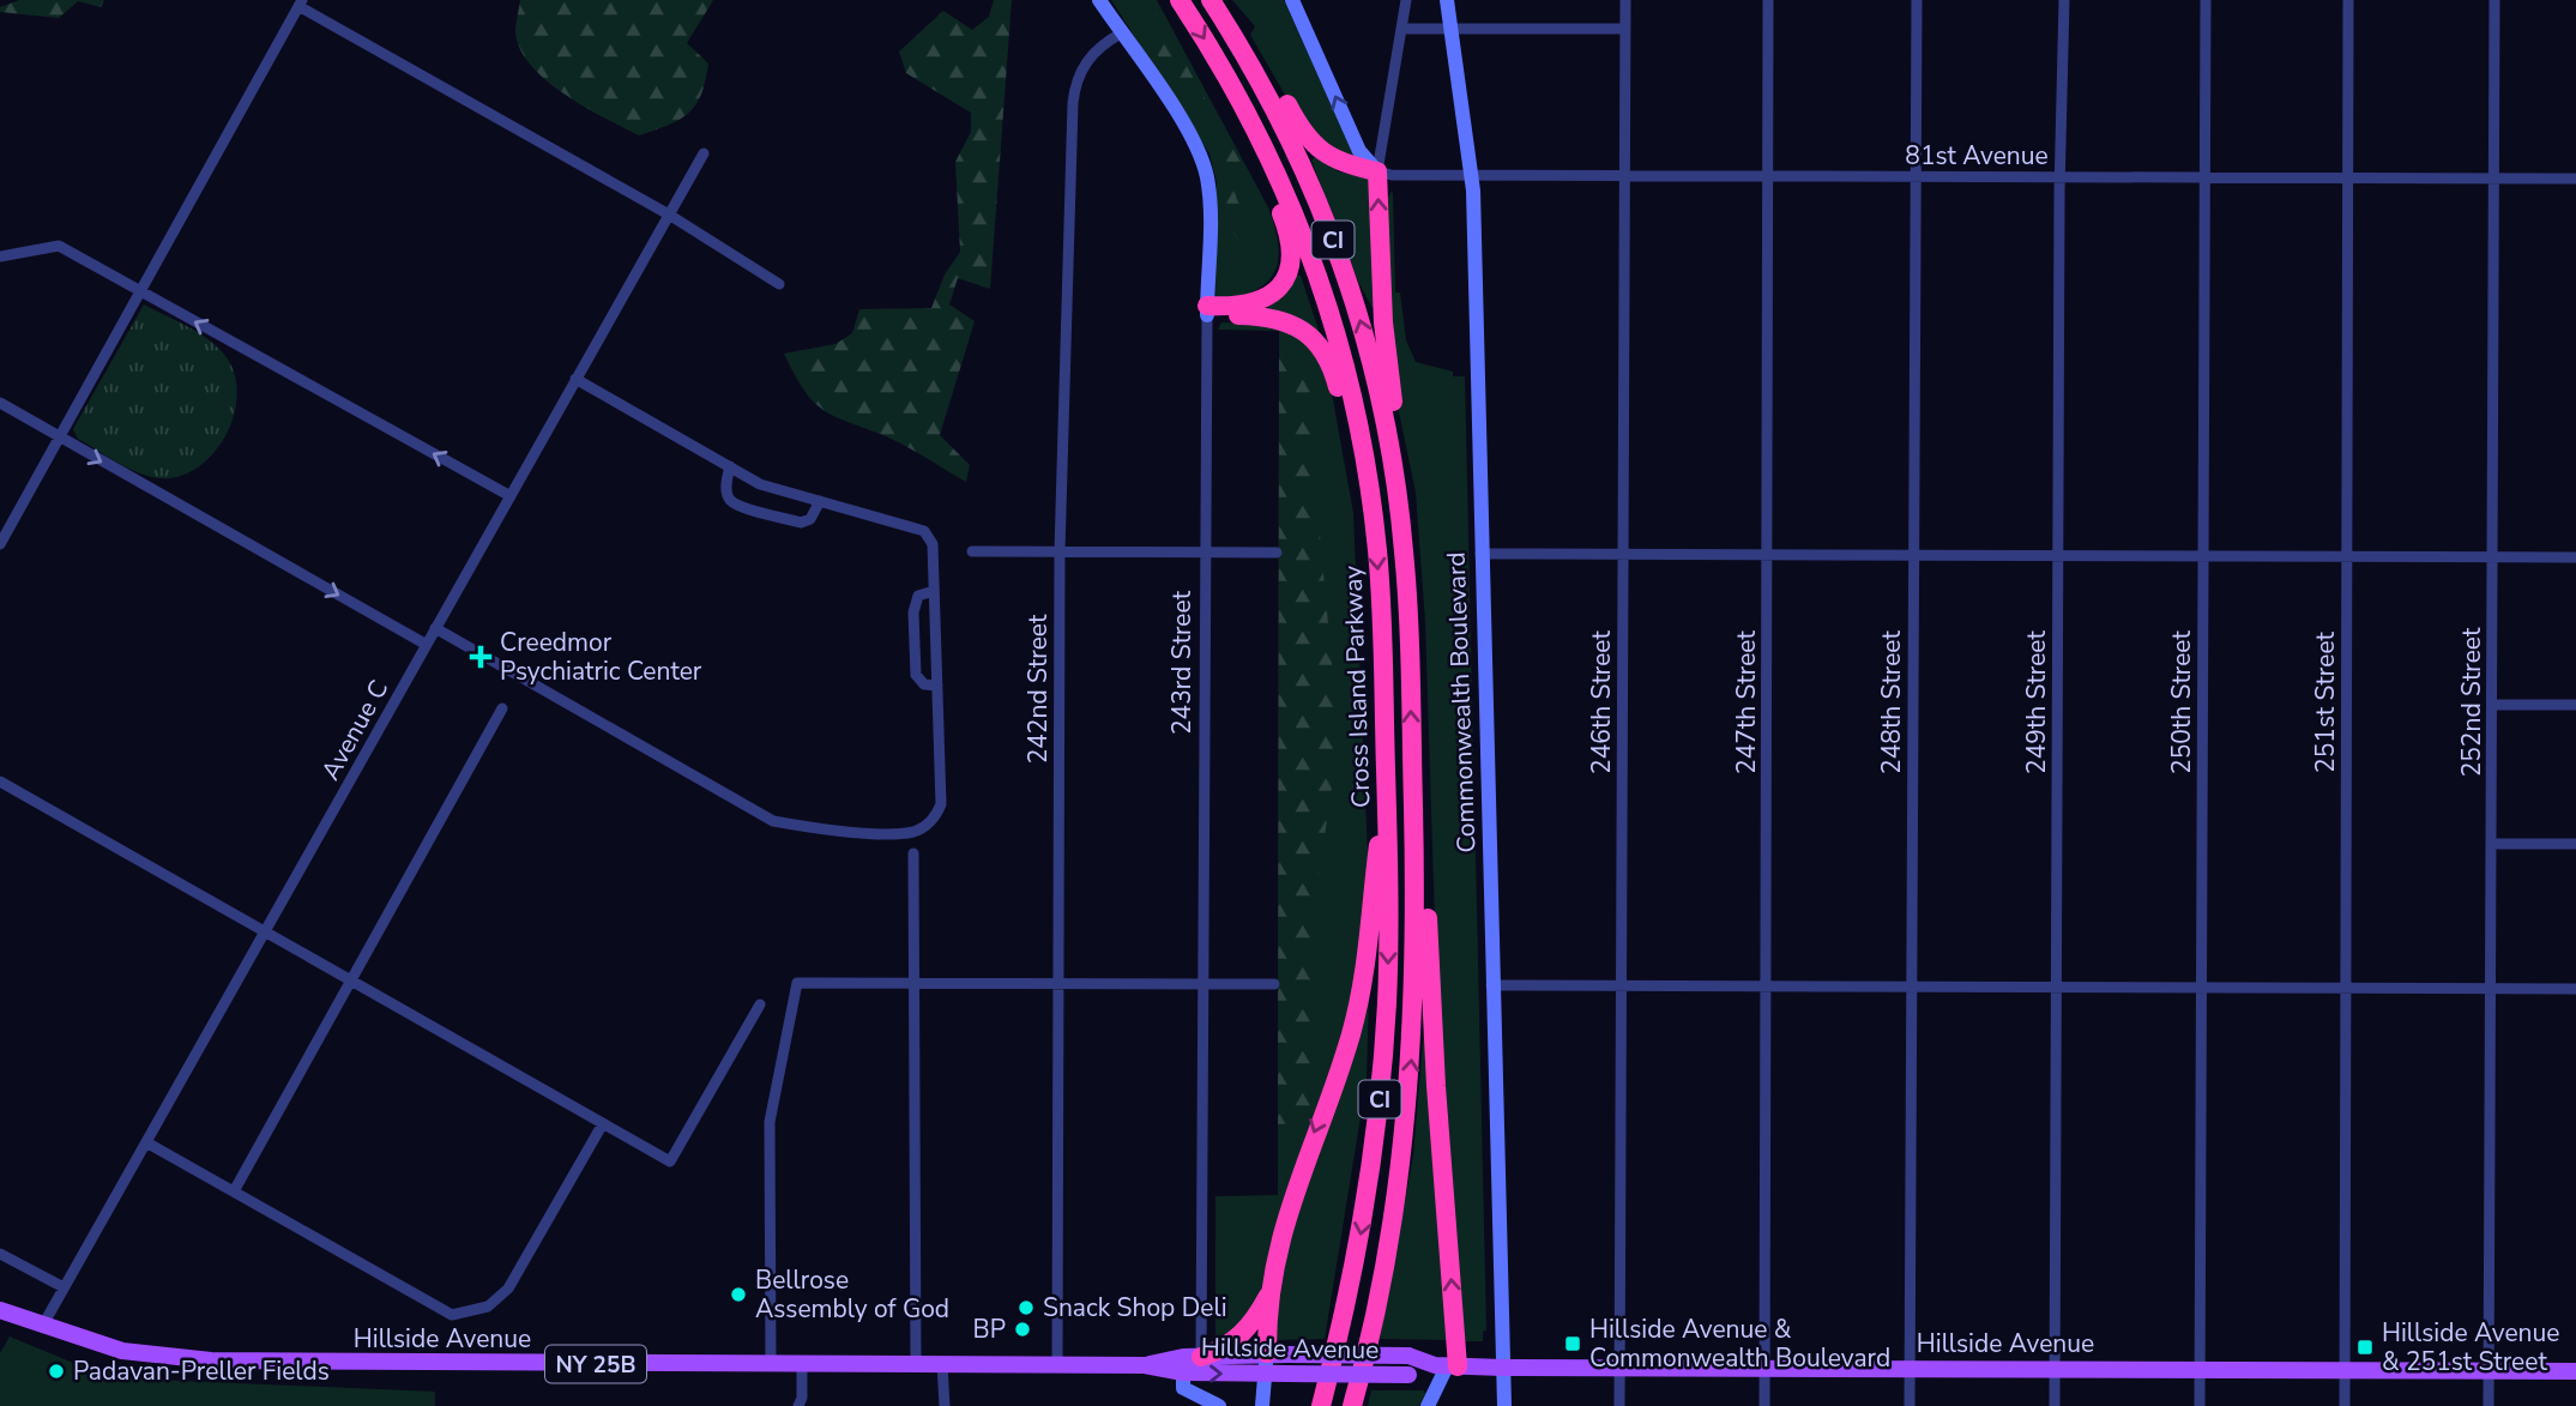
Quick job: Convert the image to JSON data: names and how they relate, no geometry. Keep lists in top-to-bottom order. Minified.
{"streets":{"highway":["CI","Cross Island Parkway"],"main road":["Hillside Avenue","NY 25B"],"street":["81st Avenue","243rd Street","242nd Street","Commonwealth Boulevard","246th Street","247th Street","248th Street","249th Street","250th Street","251st Street","252nd Street","Avenue C"]},"crossings":[["81st Avenue","Commonwealth Boulevard"],["81st Avenue","246th Street"],["81st Avenue","247th Street"],["81st Avenue","248th Street"],["81st Avenue","249th Street"],["81st Avenue","250th Street"],["81st Avenue","251st Street"],["81st Avenue","252nd Street"],["243rd Street","242nd Street"],["243rd Street","Hillside Avenue"],["242nd Street","Hillside Avenue"],["Commonwealth Boulevard","Hillside Avenue"],["246th Street","Hillside Avenue"],["247th Street","Hillside Avenue"],["248th Street","Hillside Avenue"],["249th Street","Hillside Avenue"],["250th Street","Hillside Avenue"],["251st Street","Hillside Avenue"],["252nd Street","Hillside Avenue"],["Avenue C","Hillside Avenue"]],"places":{"health":["Creedmor Psychiatric Center"],"other":["Bellrose Assembly of God","Snack Shop Deli","BP","Padavan-Preller Fields"],"transit":["Hillside Avenue & Commonwealth Boulevard","Hillside Avenue & 251st Street"]}}
